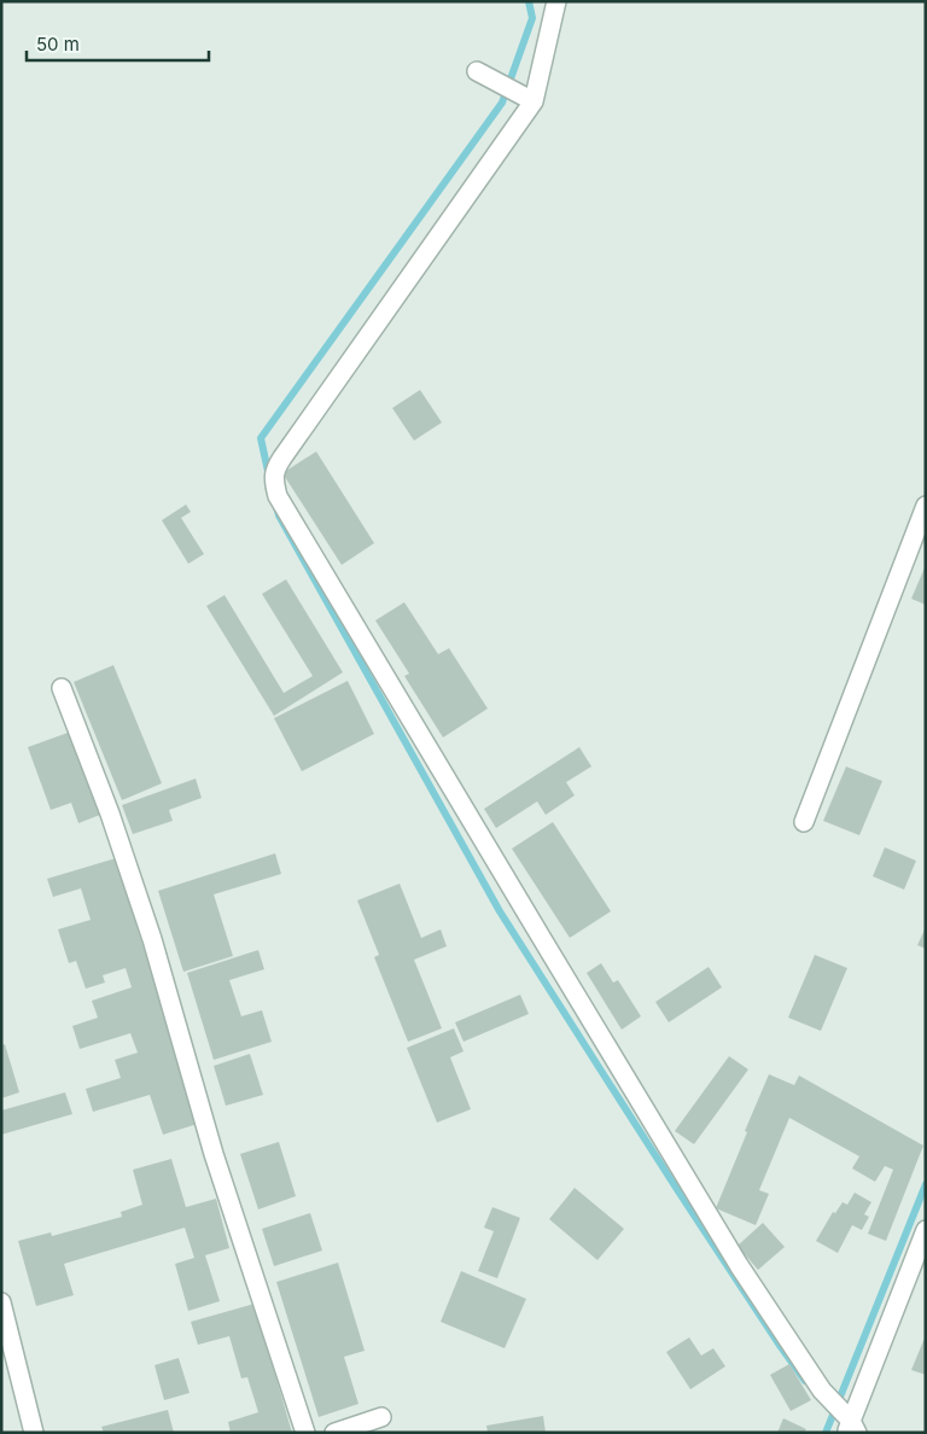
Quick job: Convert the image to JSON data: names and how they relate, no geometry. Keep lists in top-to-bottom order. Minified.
{"scale_bar":"50 m"}
